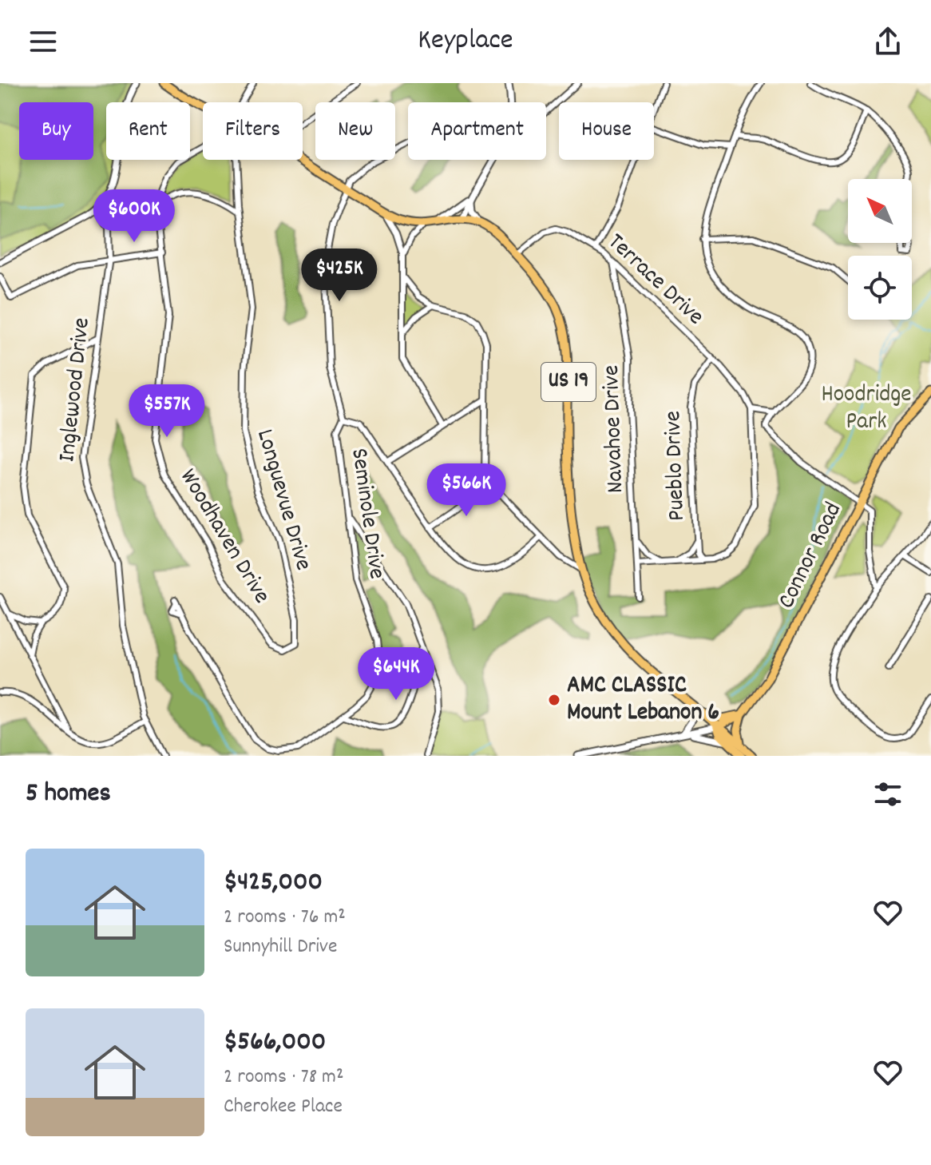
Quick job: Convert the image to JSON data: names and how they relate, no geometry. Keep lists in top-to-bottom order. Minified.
{"streets":{"main road":["US 19","Connor Road"],"street":["Terrace Drive","Inglewood Drive","Navahoe Drive","Pueblo Drive","Longuevue Drive","Seminole Drive","Woodhaven Drive"]},"crossings":[["Terrace Drive","US 19"],["Terrace Drive","Navahoe Drive"],["Terrace Drive","Pueblo Drive"],["US 19","Connor Road"],["Longuevue Drive","Woodhaven Drive"]],"parks":["Hoodridge Park"],"places":["AMC CLASSIC Mount Lebanon 6"],"north":"top left","page":{"header":"Keyplace","chip":["Buy","Rent","Filters","New","Apartment","House"],"price":["$600K","$425K","$557K","$566K","$644K"],"heading":"5 homes","list":[{"name":"$425,000","note":"2 rooms · 76 m² · Sunnyhill Drive"},{"name":"$566,000","note":"2 rooms · 78 m² · Cherokee Place"}]}}
